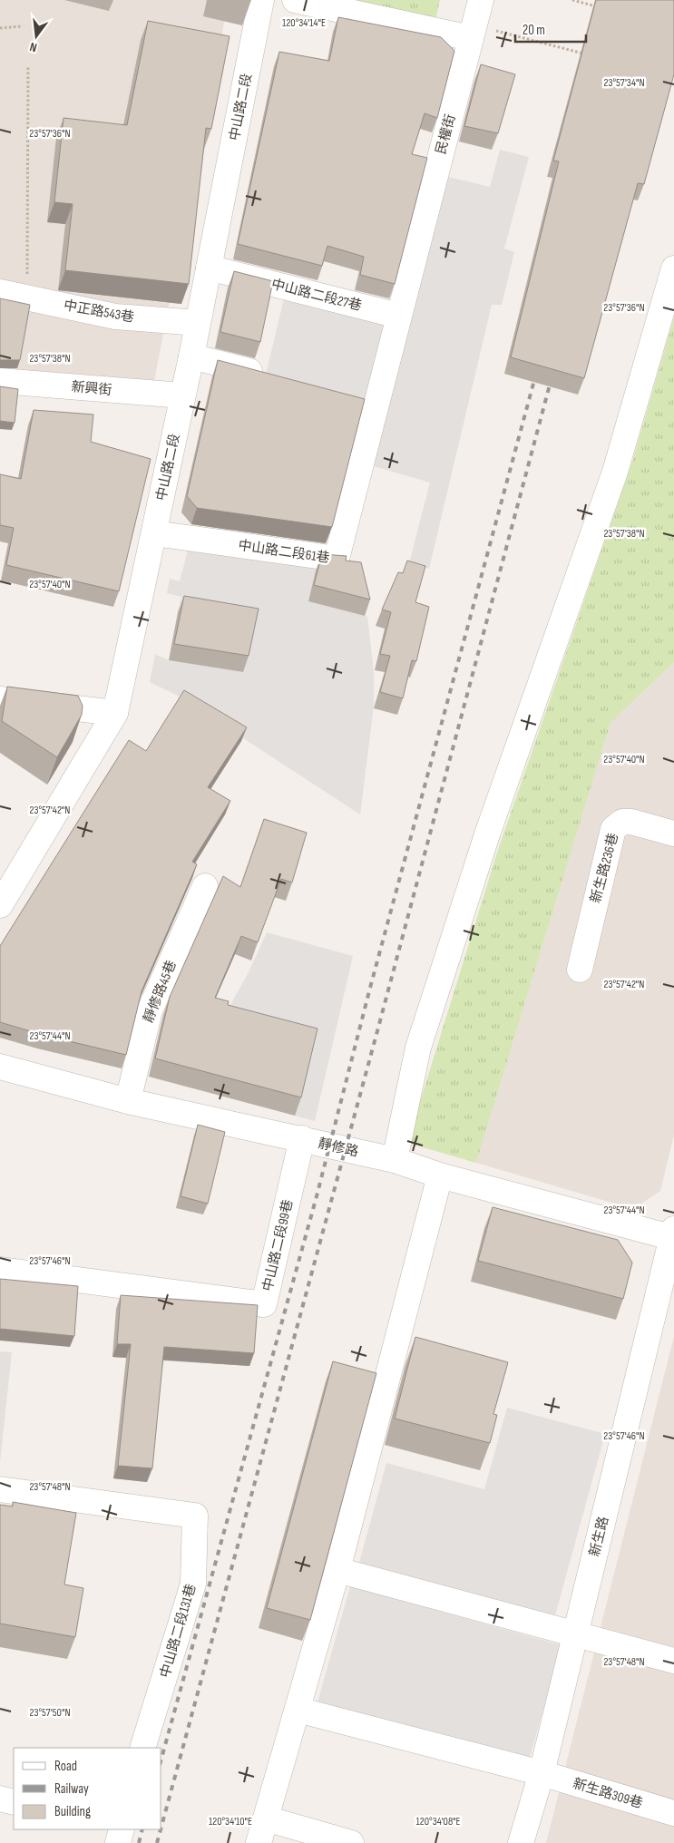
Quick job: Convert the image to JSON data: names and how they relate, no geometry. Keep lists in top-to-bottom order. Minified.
{"streets":{"street":["中山路二段","民權街","中山路二段27巷","中正路543巷","新興街","中山路二段61巷","新生路236巷","靜修路45巷","靜修路","中山路二段99巷","新生路","中山路二段131巷","新生路309巷"]},"crossings":[["中山路二段","中山路二段27巷"],["中山路二段","中正路543巷"],["中山路二段","新興街"],["中山路二段","中山路二段61巷"],["民權街","中山路二段27巷"],["民權街","中山路二段61巷"],["靜修路45巷","靜修路"],["靜修路","中山路二段99巷"],["靜修路","新生路"],["新生路","新生路309巷"]],"legend":["Road","Railway","Building"],"scale_bar":"20 m","north":"bottom","coordinates":["120°34'14\"E","23°57'34\"N","23°57'36\"N","23°57'38\"N","23°57'40\"N","23°57'42\"N","23°57'44\"N","23°57'46\"N","23°57'48\"N","23°57'50\"N","120°34'10\"E","120°34'08\"E"]}
